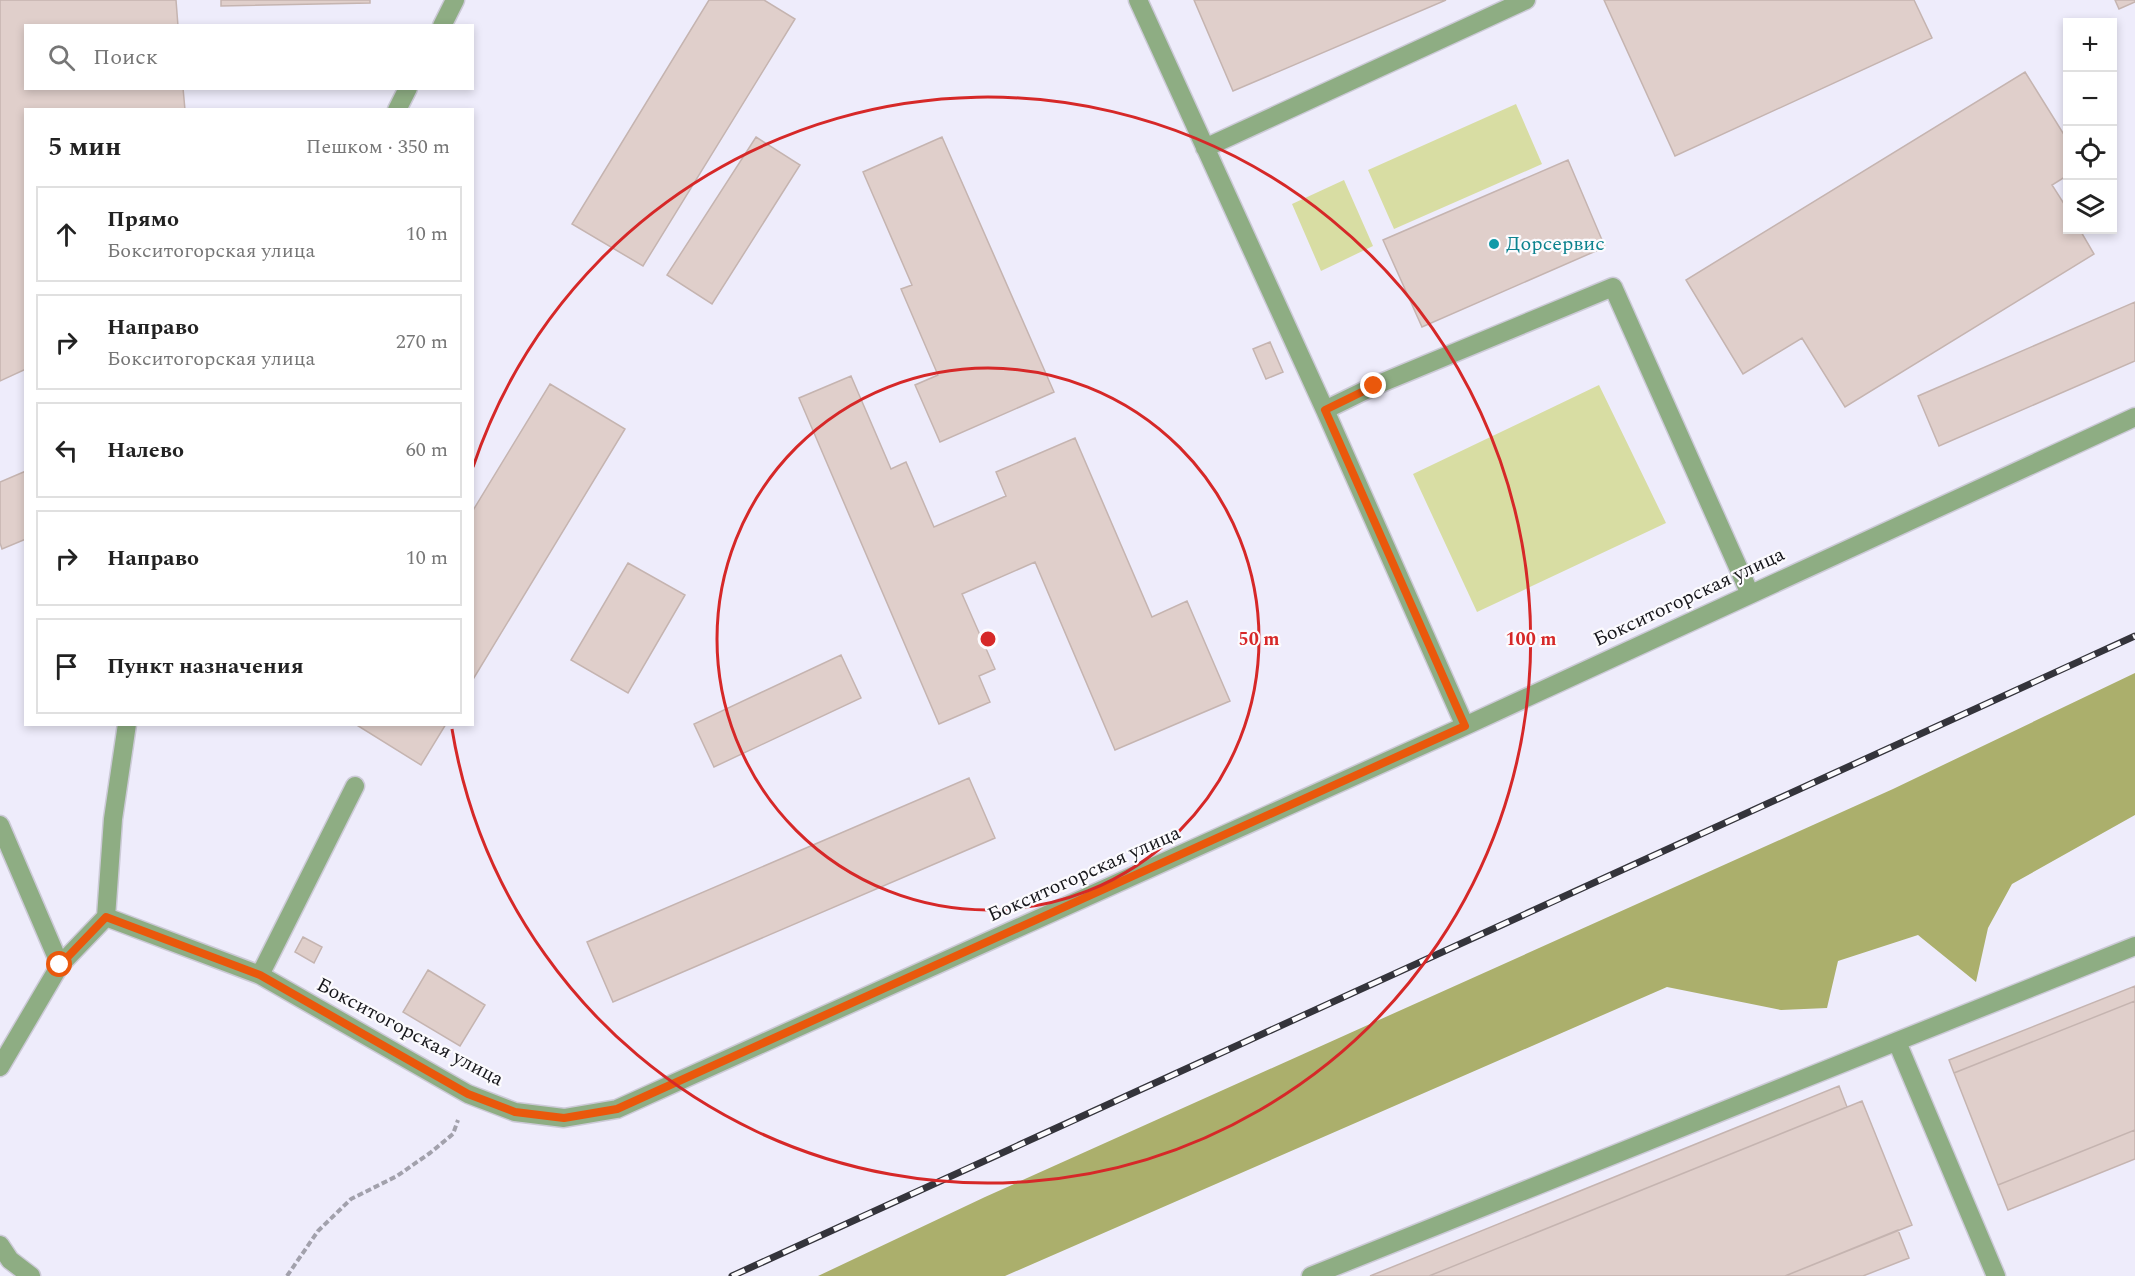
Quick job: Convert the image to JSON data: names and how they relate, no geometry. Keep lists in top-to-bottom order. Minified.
{"streets":{"street":["Бокситогорская улица"]},"places":["Дорсервис"],"page":{"map_buttons":["+","−"],"search":"Поиск","heading":["5 мин","Пешком · 350 m"],"list":[["Прямо","Бокситогорская улица","10 m"],["Направо","Бокситогорская улица","270 m"],["Налево","60 m"],["Направо","10 m"],"Пункт назначения"]},"rings":["50 m","100 m"]}
